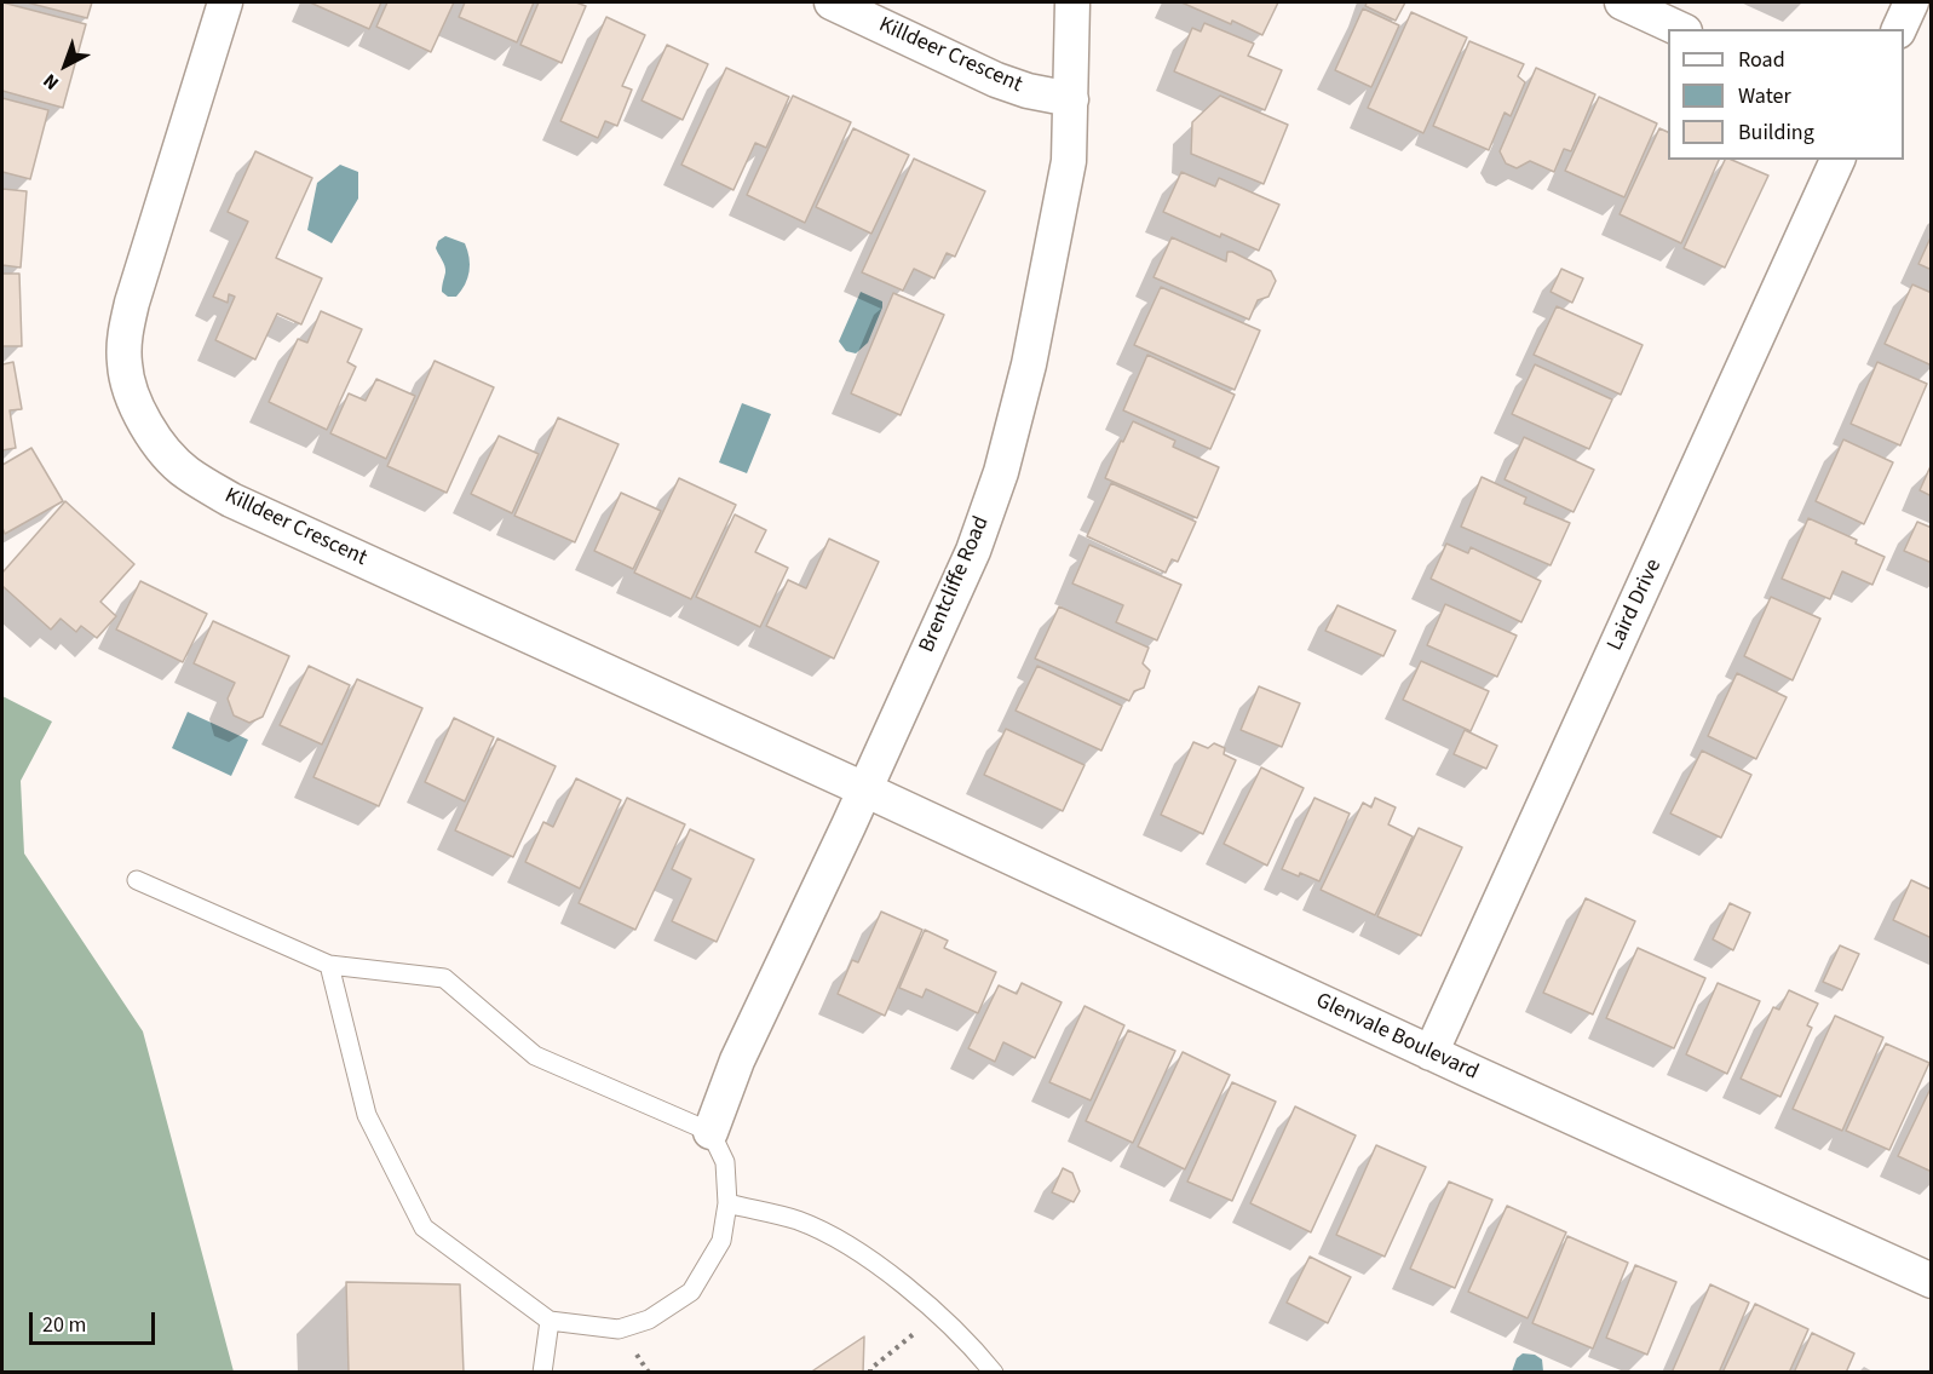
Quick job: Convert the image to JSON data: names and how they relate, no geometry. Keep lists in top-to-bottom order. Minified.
{"streets":{"street":["Killdeer Crescent","Brentcliffe Road","Laird Drive","Glenvale Boulevard"]},"crossings":[["Killdeer Crescent","Brentcliffe Road"],["Killdeer Crescent","Glenvale Boulevard"],["Brentcliffe Road","Glenvale Boulevard"],["Laird Drive","Glenvale Boulevard"]],"legend":["Road","Water","Building"],"scale_bar":"20 m","north":"bottom left"}
